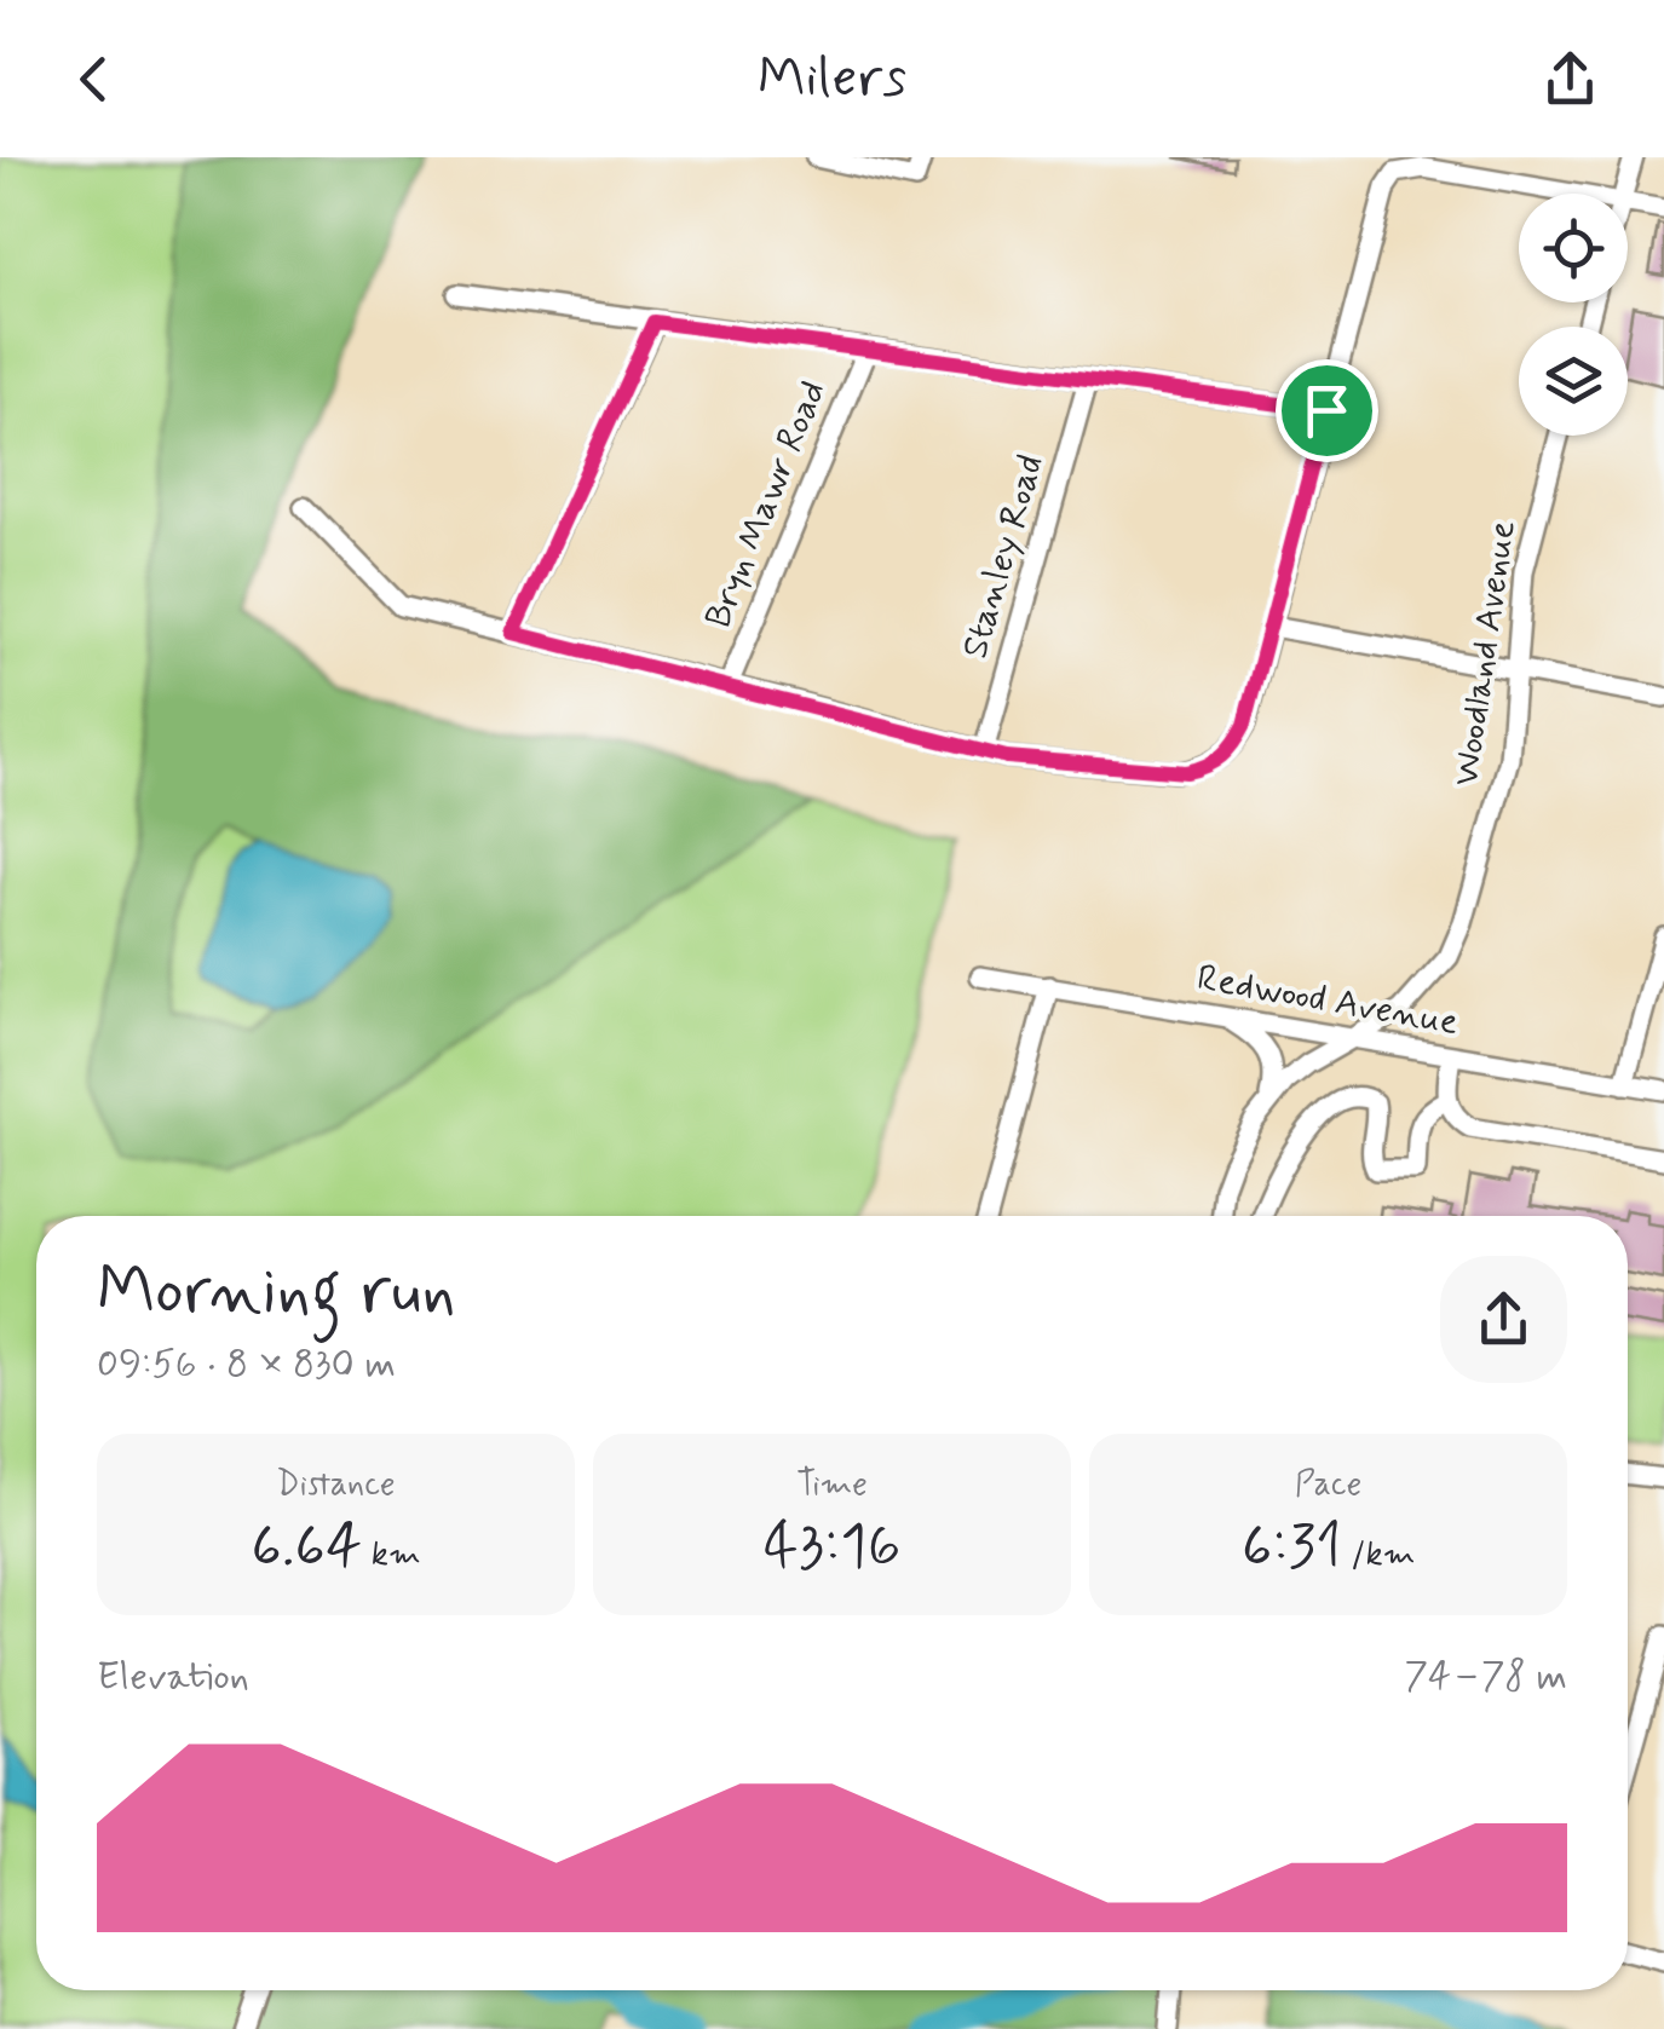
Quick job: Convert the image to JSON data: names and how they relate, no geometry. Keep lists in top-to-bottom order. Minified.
{"streets":{"street":["Bryn Mawr Road","Stanley Road","Woodland Avenue","Redwood Avenue"]},"crossings":[["Woodland Avenue","Redwood Avenue"]],"page":{"header":"Milers","heading":["Morning run","09:56 · 8 × 830 m"],"stats":[["Distance","6.64 km"],["Time","43:16"],["Pace","6:31 /km"]],"chart":["Elevation","74–78 m"]}}
